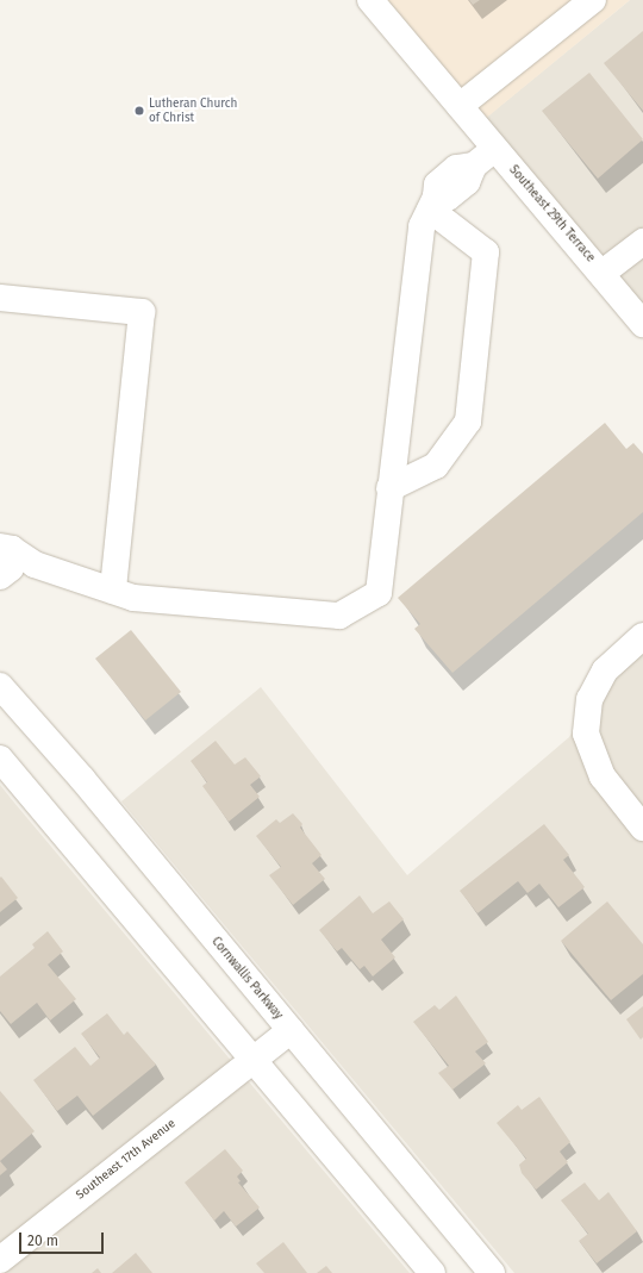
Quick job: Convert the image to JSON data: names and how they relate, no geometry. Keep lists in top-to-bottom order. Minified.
{"streets":{"street":["Southeast 29th Terrace","Cornwallis Parkway","Southeast 17th Avenue"]},"crossings":[["Cornwallis Parkway","Southeast 17th Avenue"]],"places":["Lutheran Church of Christ"],"scale_bar":"20 m"}
